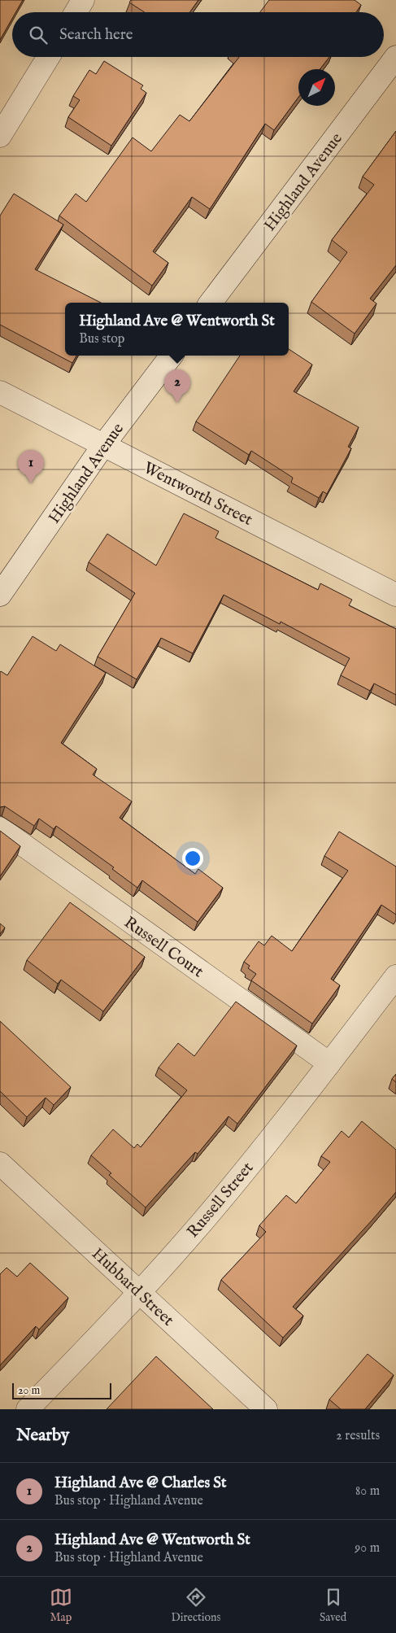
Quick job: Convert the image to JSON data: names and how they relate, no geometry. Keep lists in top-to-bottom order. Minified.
{"streets":{"street":["Highland Avenue","Wentworth Street","Russell Court","Russell Street","Hubbard Street"]},"crossings":[["Highland Avenue","Wentworth Street"],["Russell Court","Russell Street"],["Russell Street","Hubbard Street"]],"scale_bar":"20 m","north":"top right","page":{"search":"Search here","popup":["Highland Ave @ Wentworth St","Bus stop"],"pins":["2","1"],"scale":"20 m","heading":["Nearby","2 results"],"list":[{"mark":"1","name":"Highland Ave @ Charles St","note":"Bus stop · Highland Avenue","value":"80 m"},{"mark":"2","name":"Highland Ave @ Wentworth St","note":"Bus stop · Highland Avenue","value":"90 m"}],"nav":["Map","Directions","Saved"]}}
